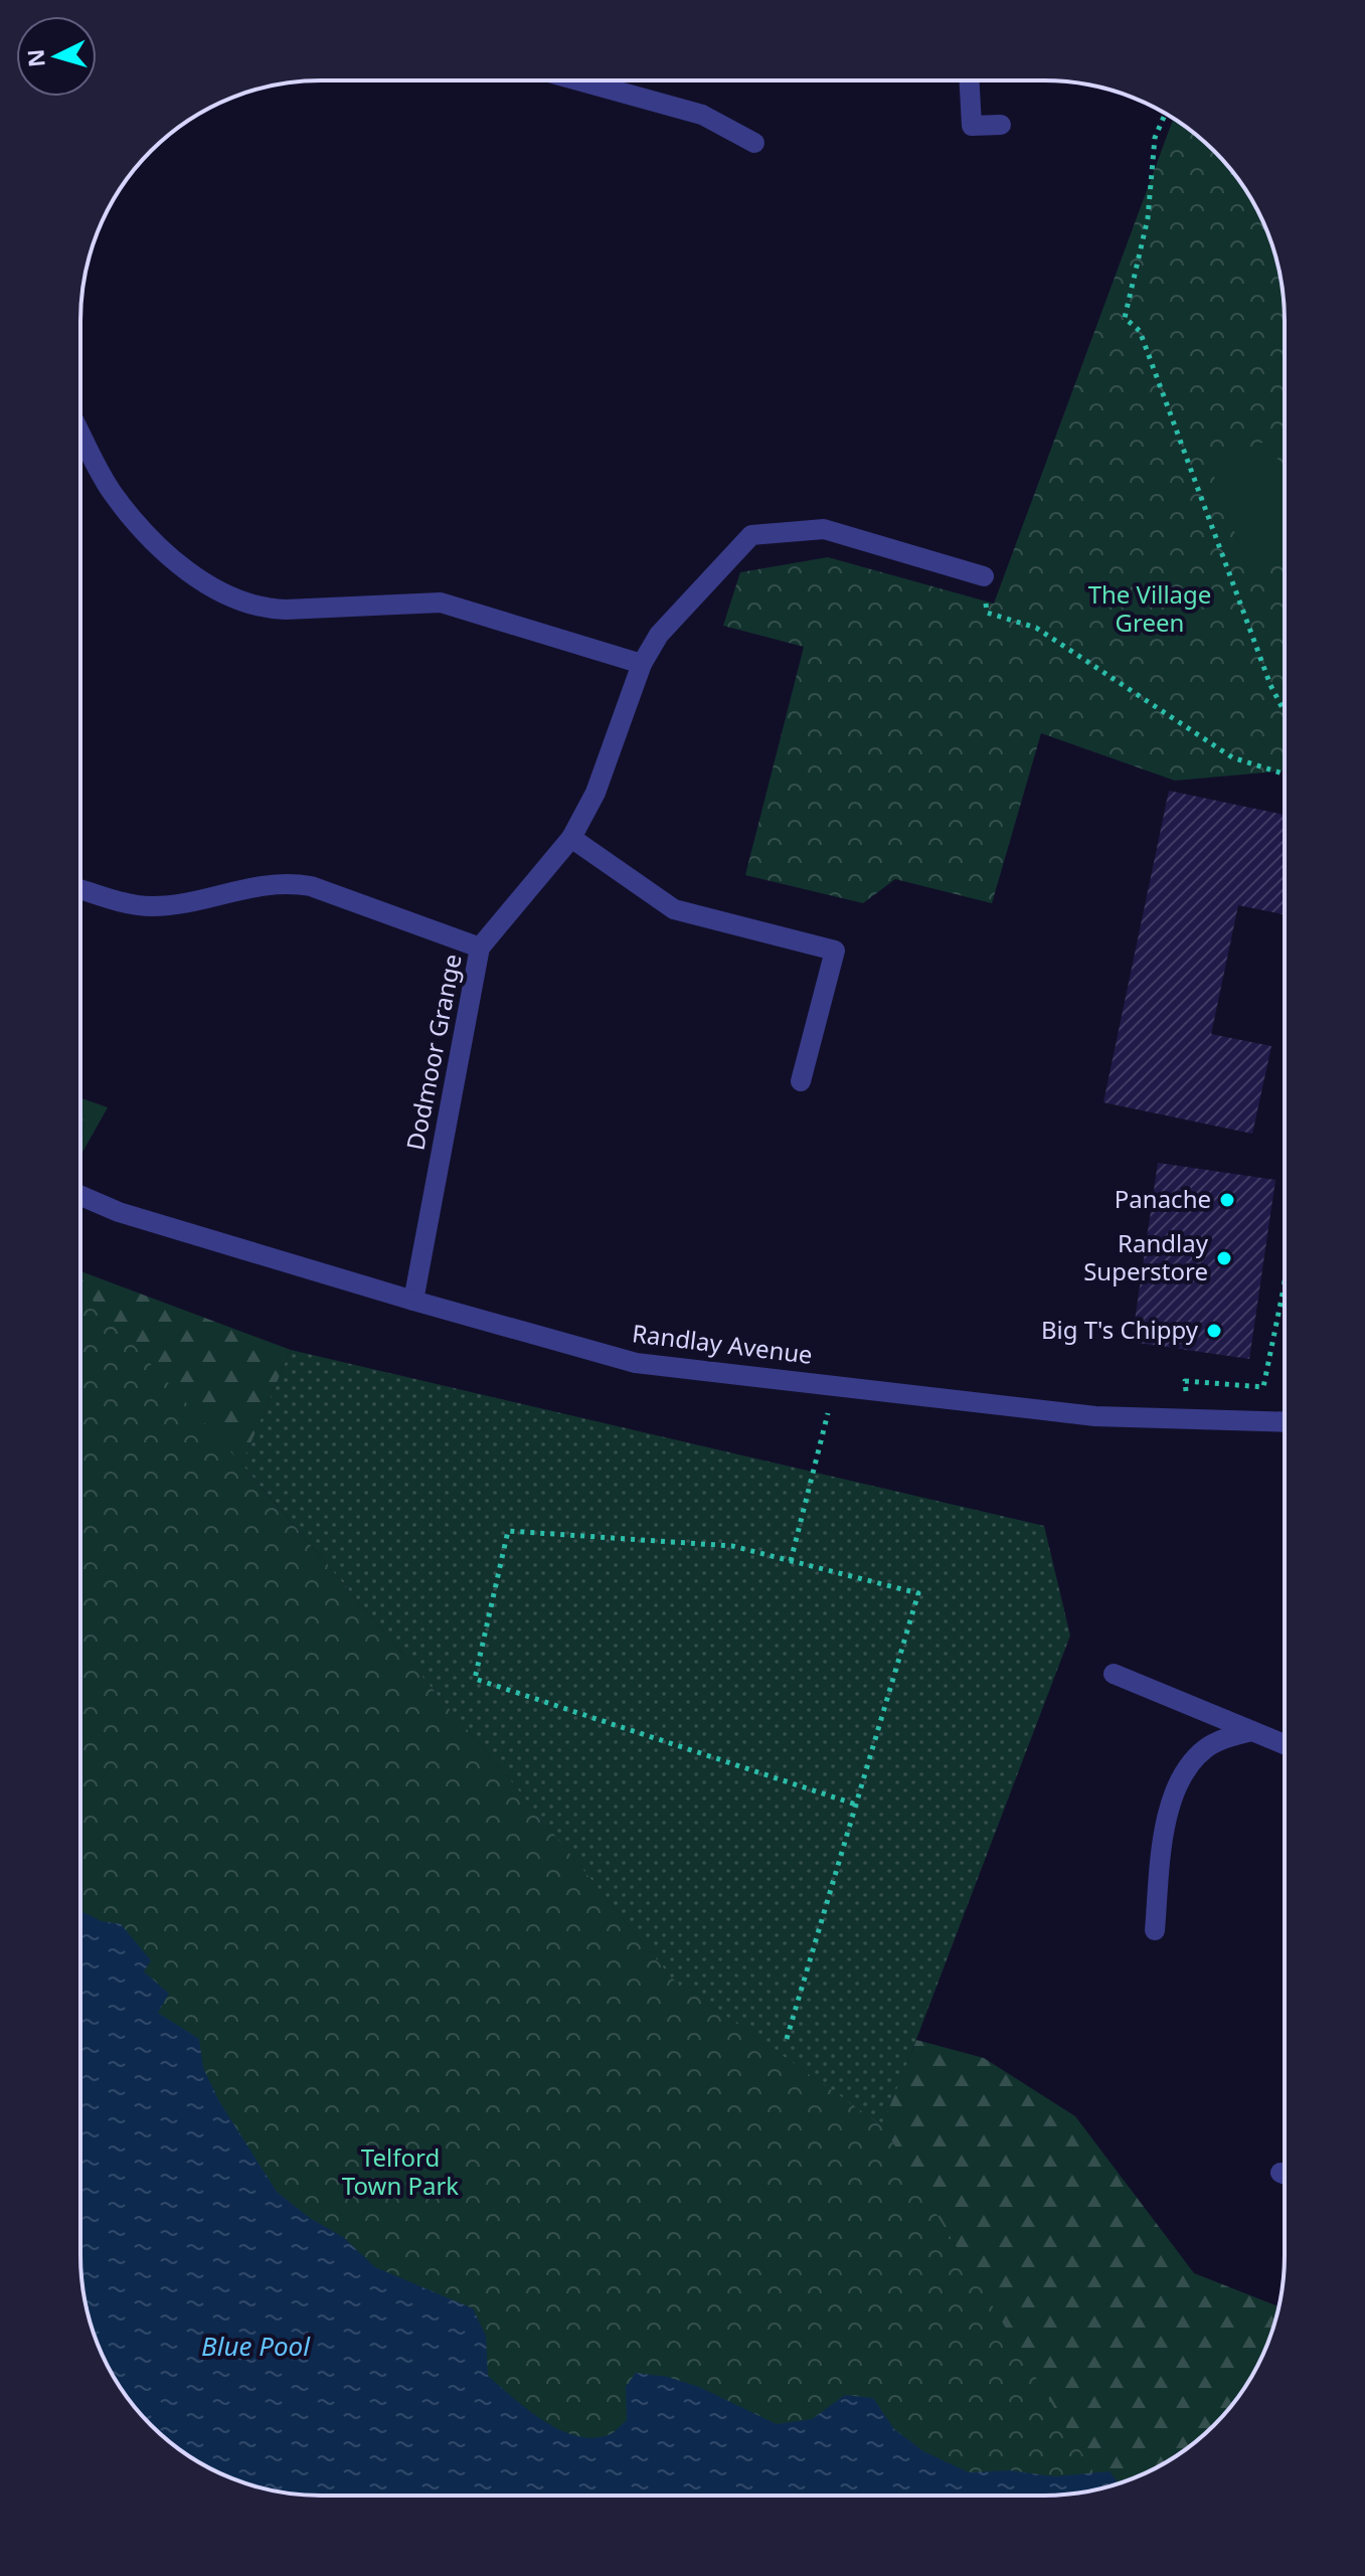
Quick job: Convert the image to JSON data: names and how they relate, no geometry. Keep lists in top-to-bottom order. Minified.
{"streets":{"street":["Dodmoor Grange","Randlay Avenue"]},"crossings":[["Dodmoor Grange","Randlay Avenue"]],"water":["Blue Pool"],"parks":["The Village Green","Telford Town Park"],"places":["Panache","Randlay Superstore","Big T's Chippy"],"north":"left"}
